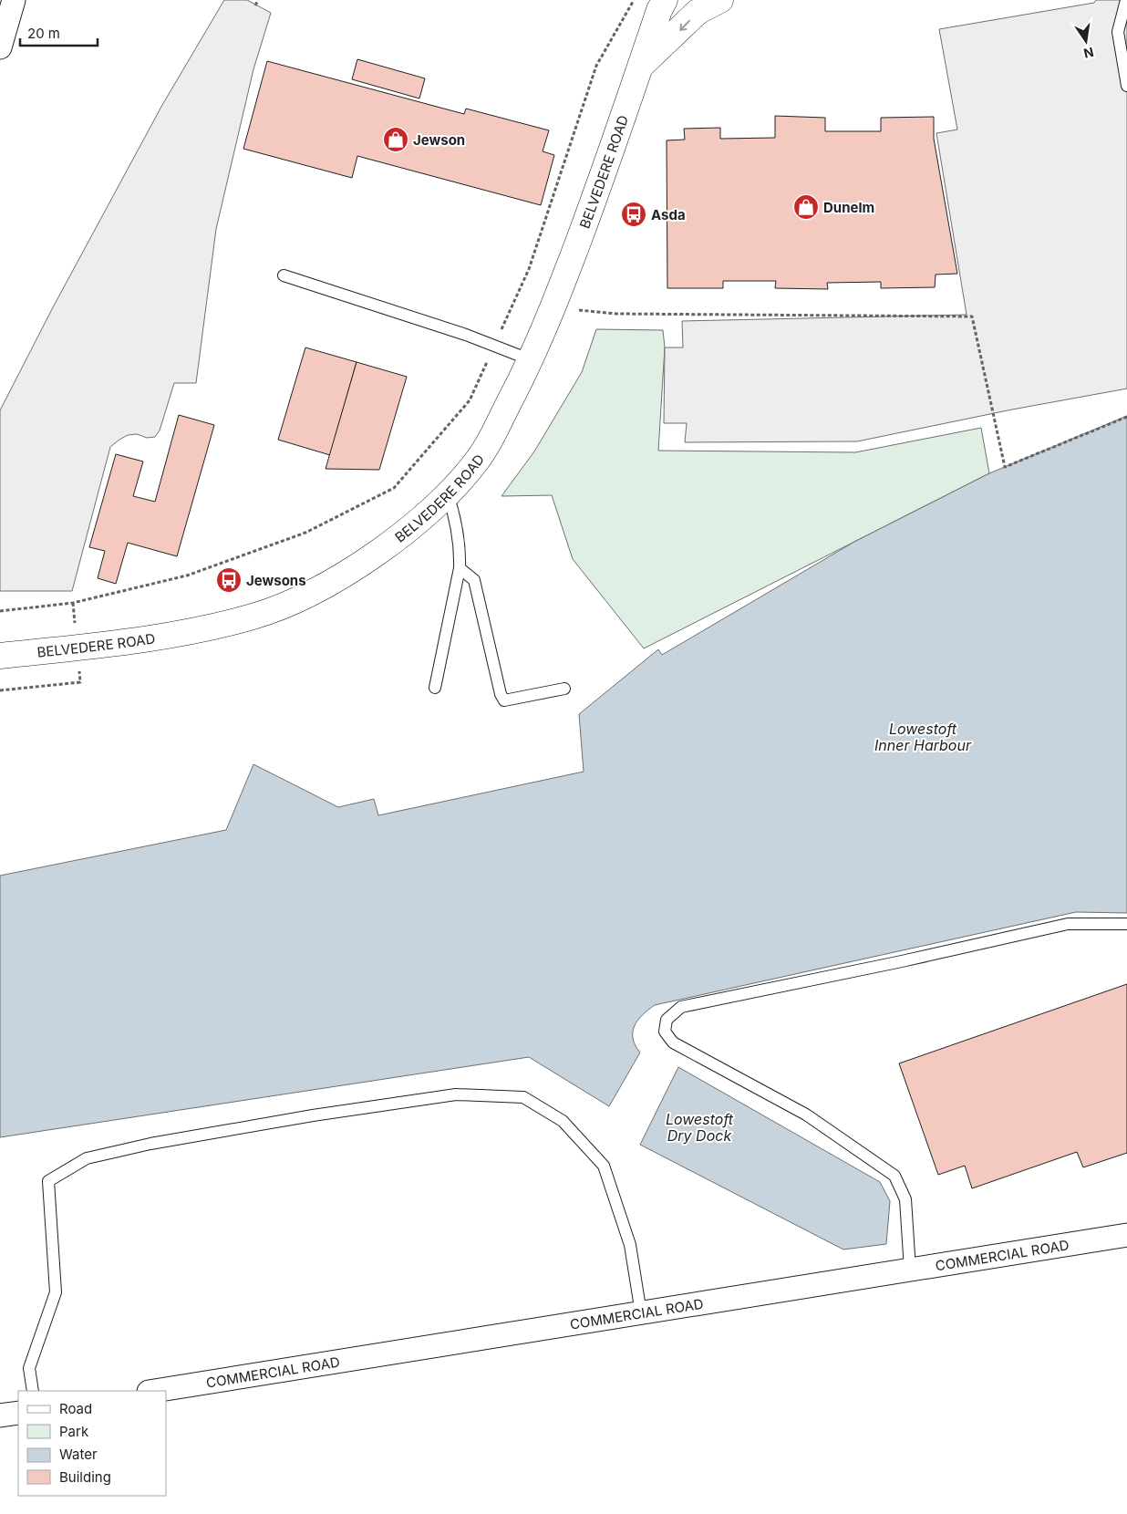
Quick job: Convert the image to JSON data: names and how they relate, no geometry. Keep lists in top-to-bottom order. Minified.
{"streets":{"highway":["BELVEDERE ROAD"],"street":["COMMERCIAL ROAD"]},"water":["Lowestoft Inner Harbour","Lowestoft Dry Dock"],"places":{"shop":["Jewson","Dunelm"],"bus stop":["Asda","Jewsons"]},"legend":["Road","Park","Water","Building"],"scale_bar":"20 m","north":"bottom"}
